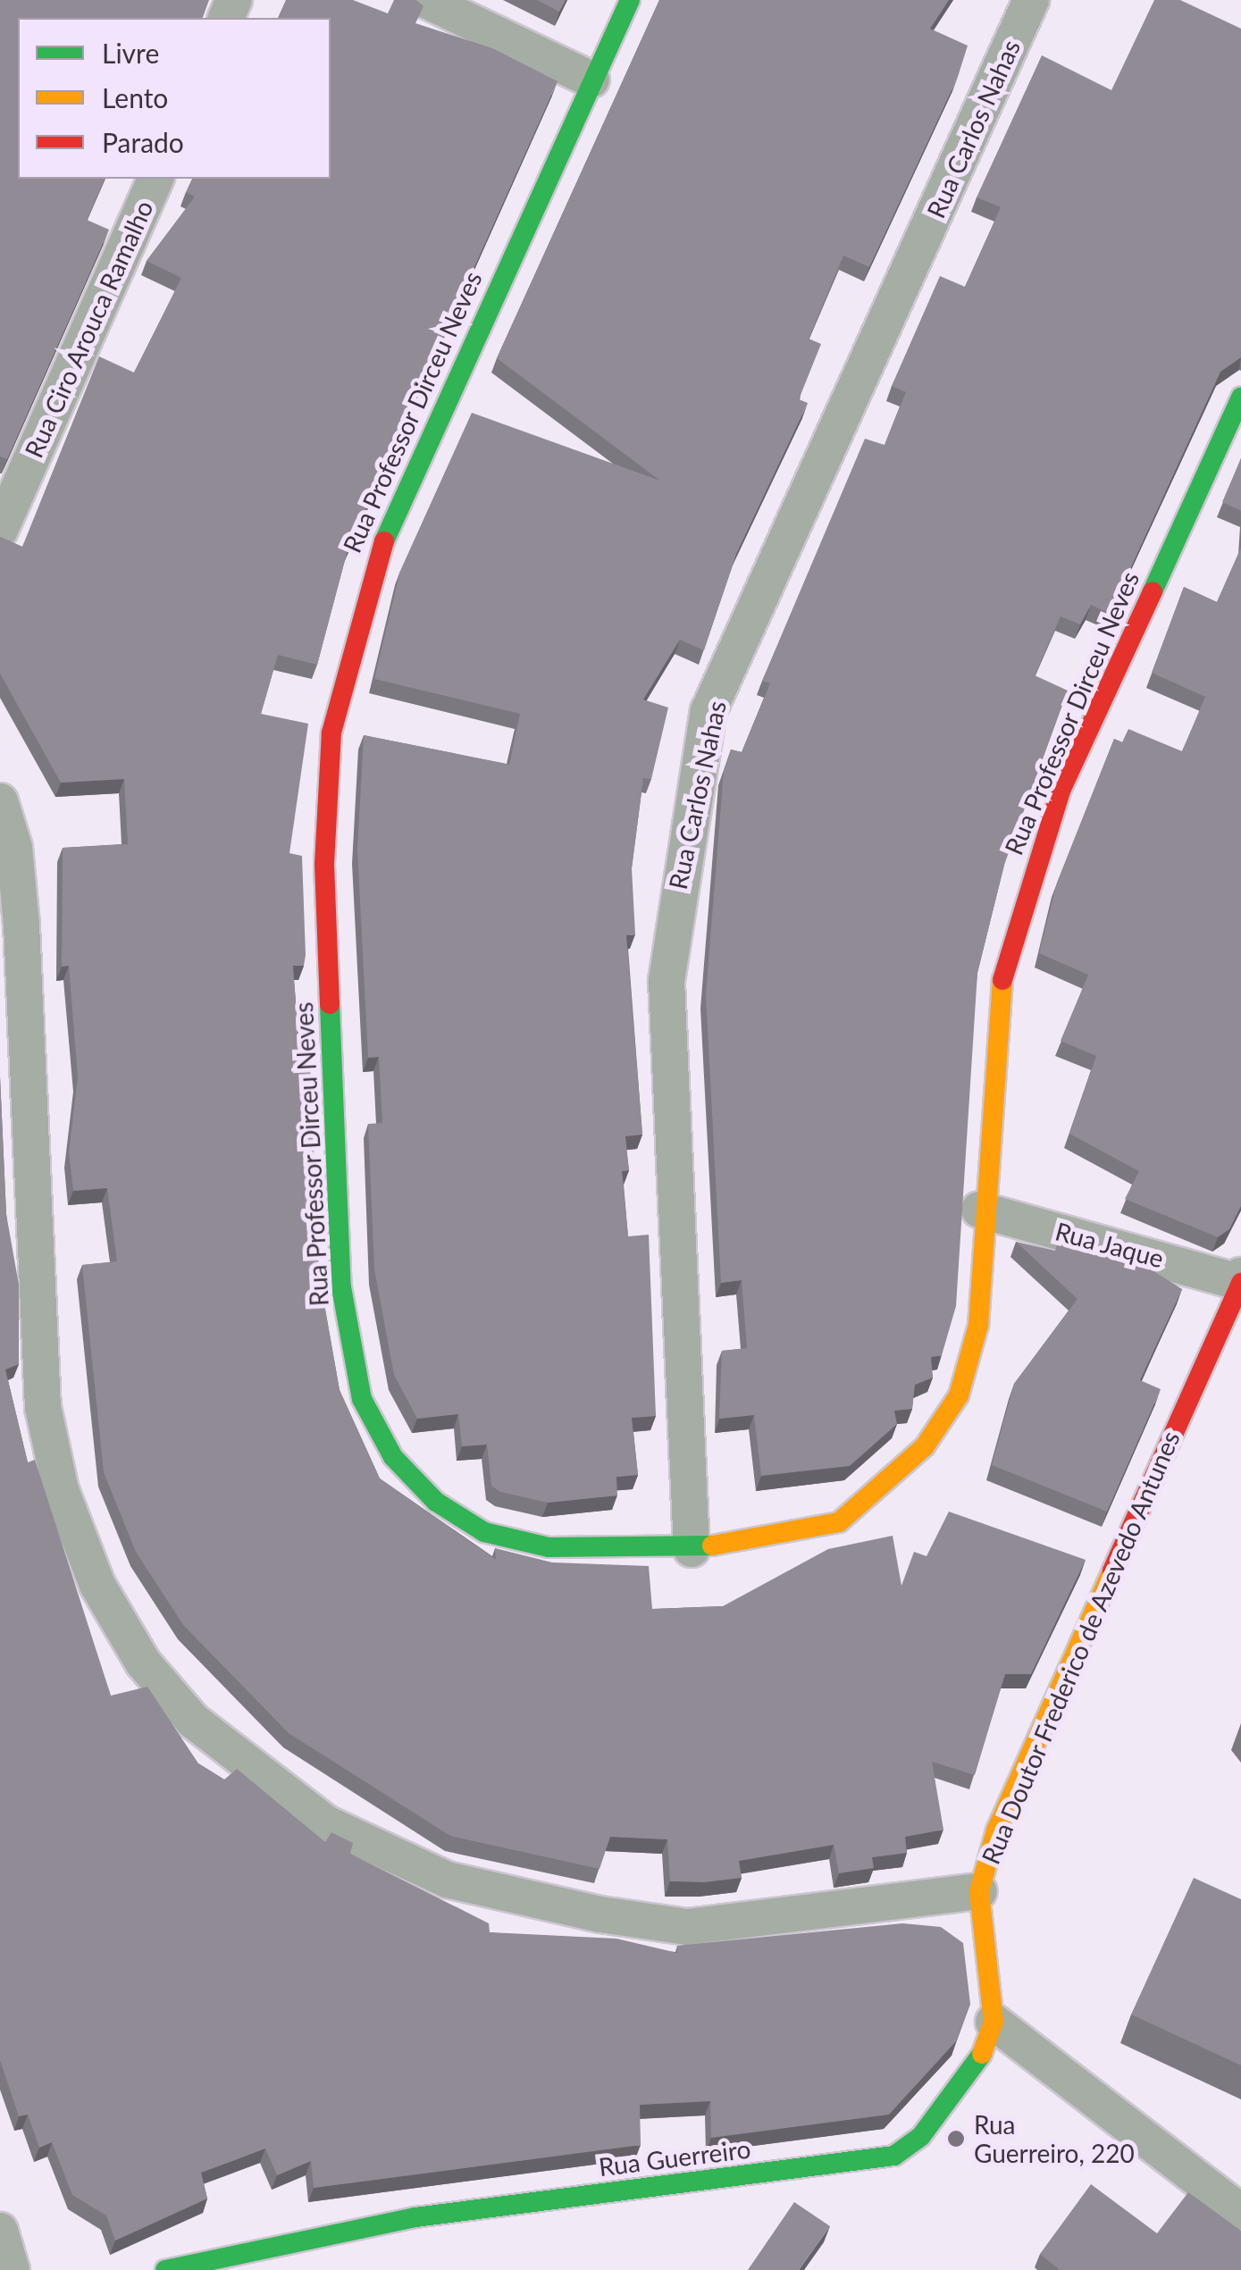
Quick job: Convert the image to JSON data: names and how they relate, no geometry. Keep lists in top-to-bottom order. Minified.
{"streets":{"street":["Rua Carlos Nahas","Rua Ciro Arouca Ramalho","Rua Professor Dirceu Neves","Rua Jaque","Rua Doutor Frederico de Azevedo Antunes","Rua Guerreiro"]},"crossings":[["Rua Carlos Nahas","Rua Professor Dirceu Neves"],["Rua Professor Dirceu Neves","Rua Jaque"],["Rua Jaque","Rua Doutor Frederico de Azevedo Antunes"],["Rua Doutor Frederico de Azevedo Antunes","Rua Guerreiro"]],"places":["Rua Guerreiro, 220"],"legend":["Livre","Lento","Parado"]}
